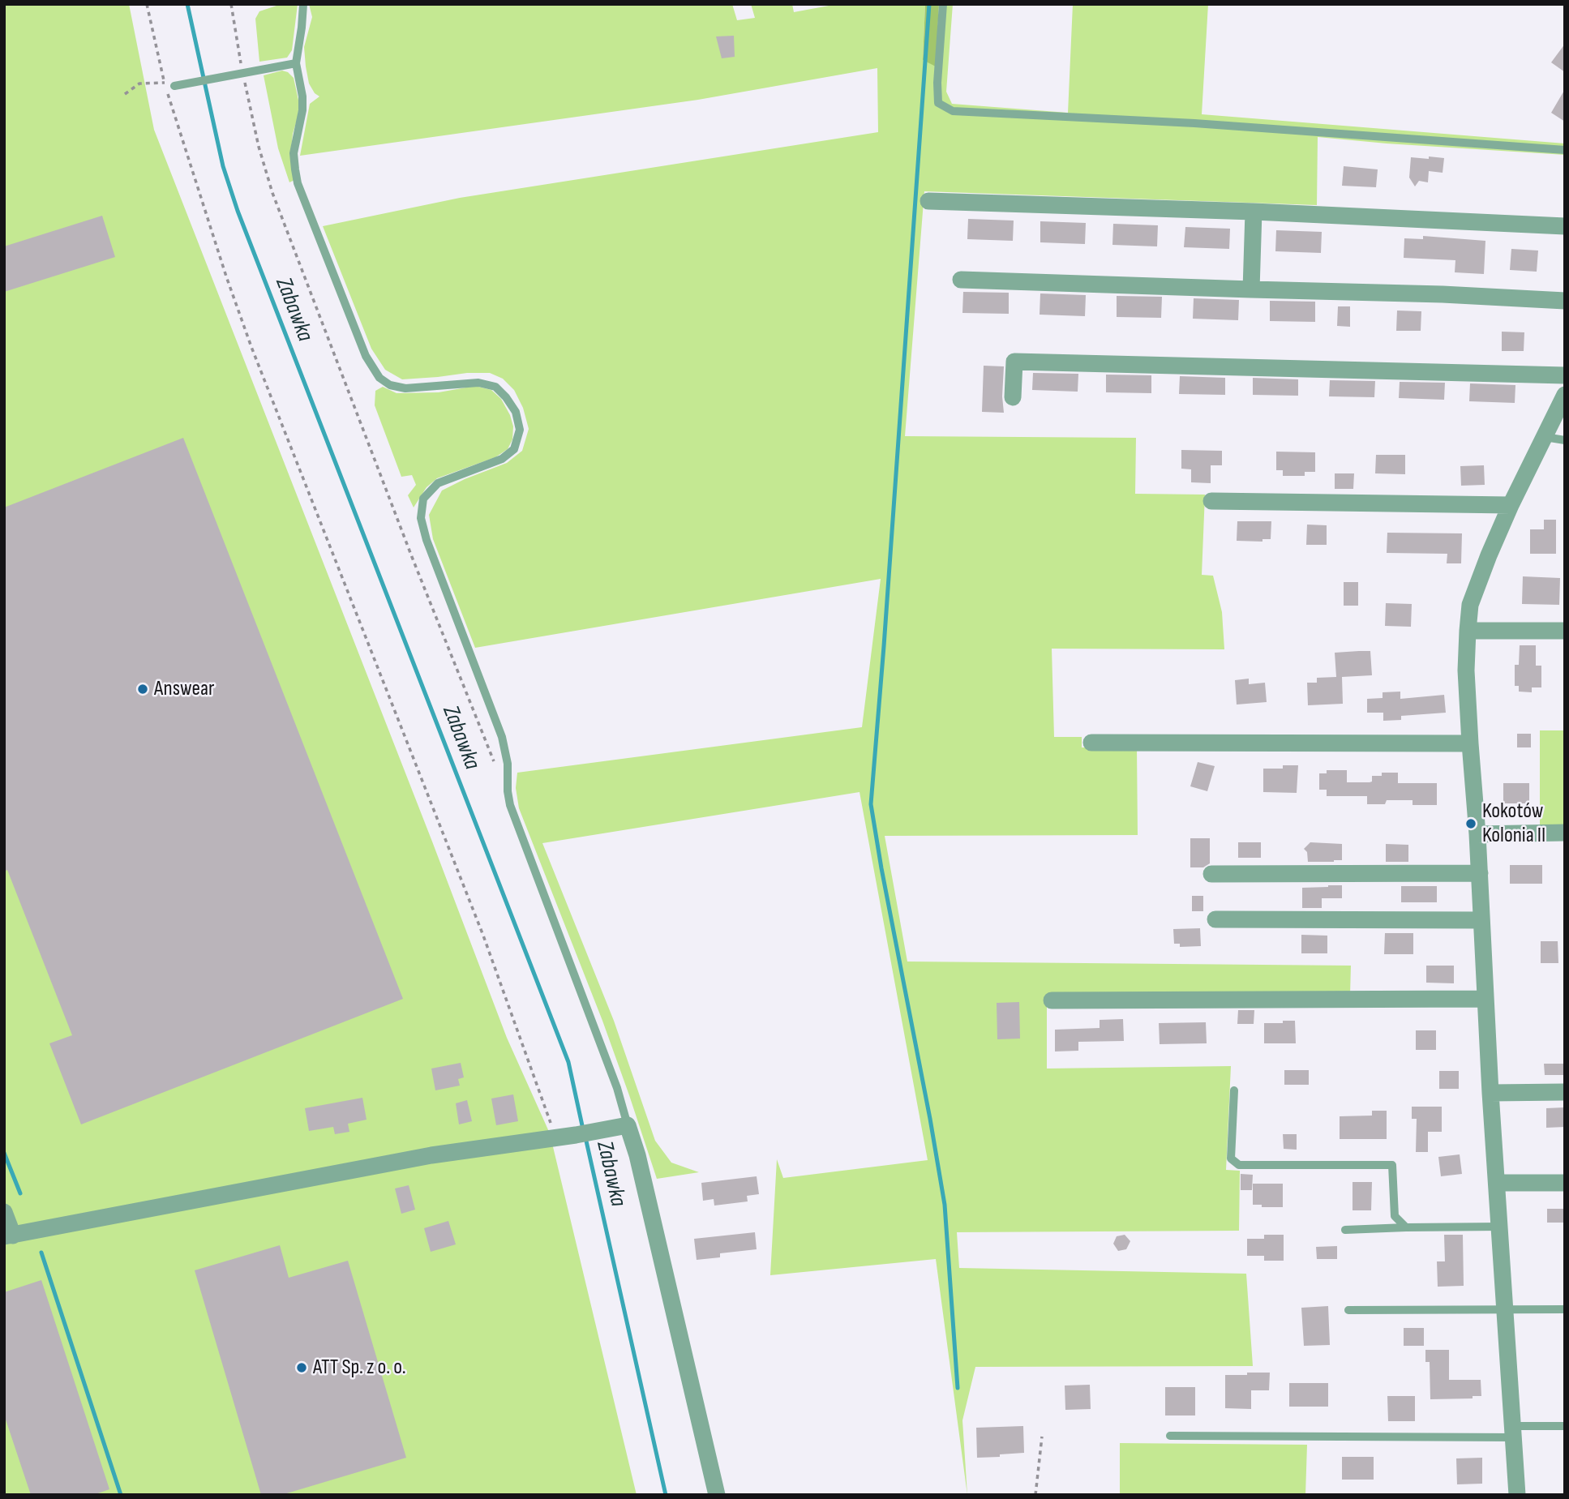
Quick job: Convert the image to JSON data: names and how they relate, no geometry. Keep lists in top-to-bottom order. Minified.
{"water":["Zabawka"],"places":["Answear","Kokotów Kolonia II","ATT Sp. z o. o."]}
